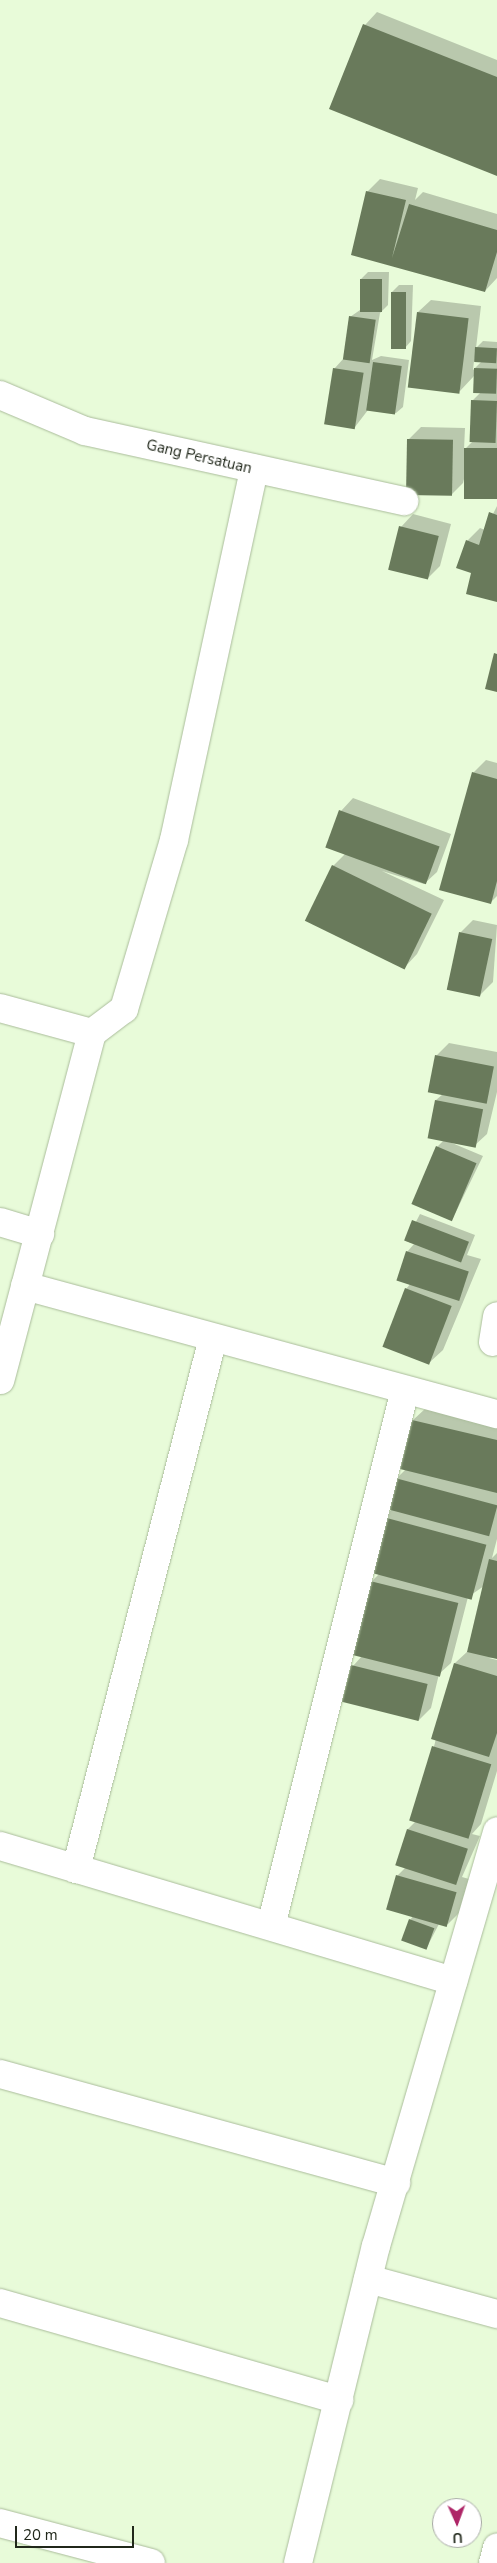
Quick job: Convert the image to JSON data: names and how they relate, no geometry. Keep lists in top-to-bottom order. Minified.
{"streets":{"street":["Gang Persatuan"]},"scale_bar":"20 m","north":"bottom"}
